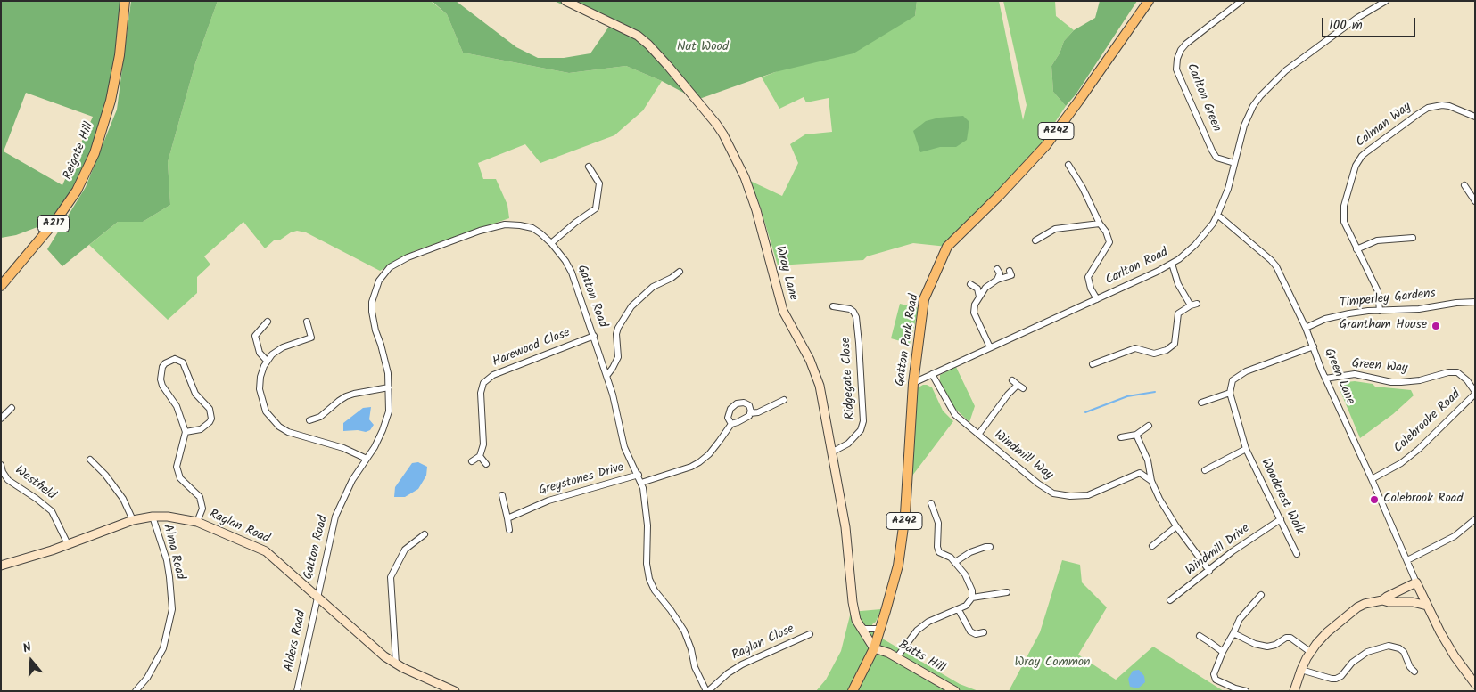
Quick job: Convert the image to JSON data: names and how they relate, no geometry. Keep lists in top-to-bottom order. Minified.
{"streets":{"main road":["A242","Reigate Hill","A217","Gatton Park Road"],"street":["Carlton Green","Colman Way","Carlton Road","Wray Lane","Gatton Road","Timperley Gardens","Harewood Close","Green Way","Green Lane","Ridgegate Close","Colebrooke Road","Windmill Way","Greystones Drive","Westfield","Woodcrest Walk","Raglan Road","Windmill Drive","Alma Road","Alders Road","Raglan Close","Batts Hill"]},"crossings":[["Carlton Green","Carlton Road"],["Colman Way","Timperley Gardens"],["A242","Wray Lane"],["A242","Gatton Park Road"],["A242","Batts Hill"],["Carlton Road","Gatton Park Road"],["Carlton Road","Green Lane"],["Carlton Road","Windmill Way"],["Wray Lane","Gatton Park Road"],["Wray Lane","Ridgegate Close"],["Wray Lane","Batts Hill"],["Gatton Road","Harewood Close"],["Gatton Road","Greystones Drive"],["Gatton Road","Raglan Road"],["Gatton Road","Alders Road"],["Gatton Road","Raglan Close"],["Timperley Gardens","Green Lane"],["Gatton Park Road","Batts Hill"],["Green Way","Green Lane"],["Green Way","Colebrooke Road"],["Green Lane","Colebrooke Road"],["Westfield","Raglan Road"],["Woodcrest Walk","Windmill Drive"],["Raglan Road","Alma Road"],["Raglan Road","Alders Road"]],"parks":["Nut Wood","Wray Common"],"places":["Grantham House","Colebrook Road"],"scale_bar":"100 m","north":"top"}
